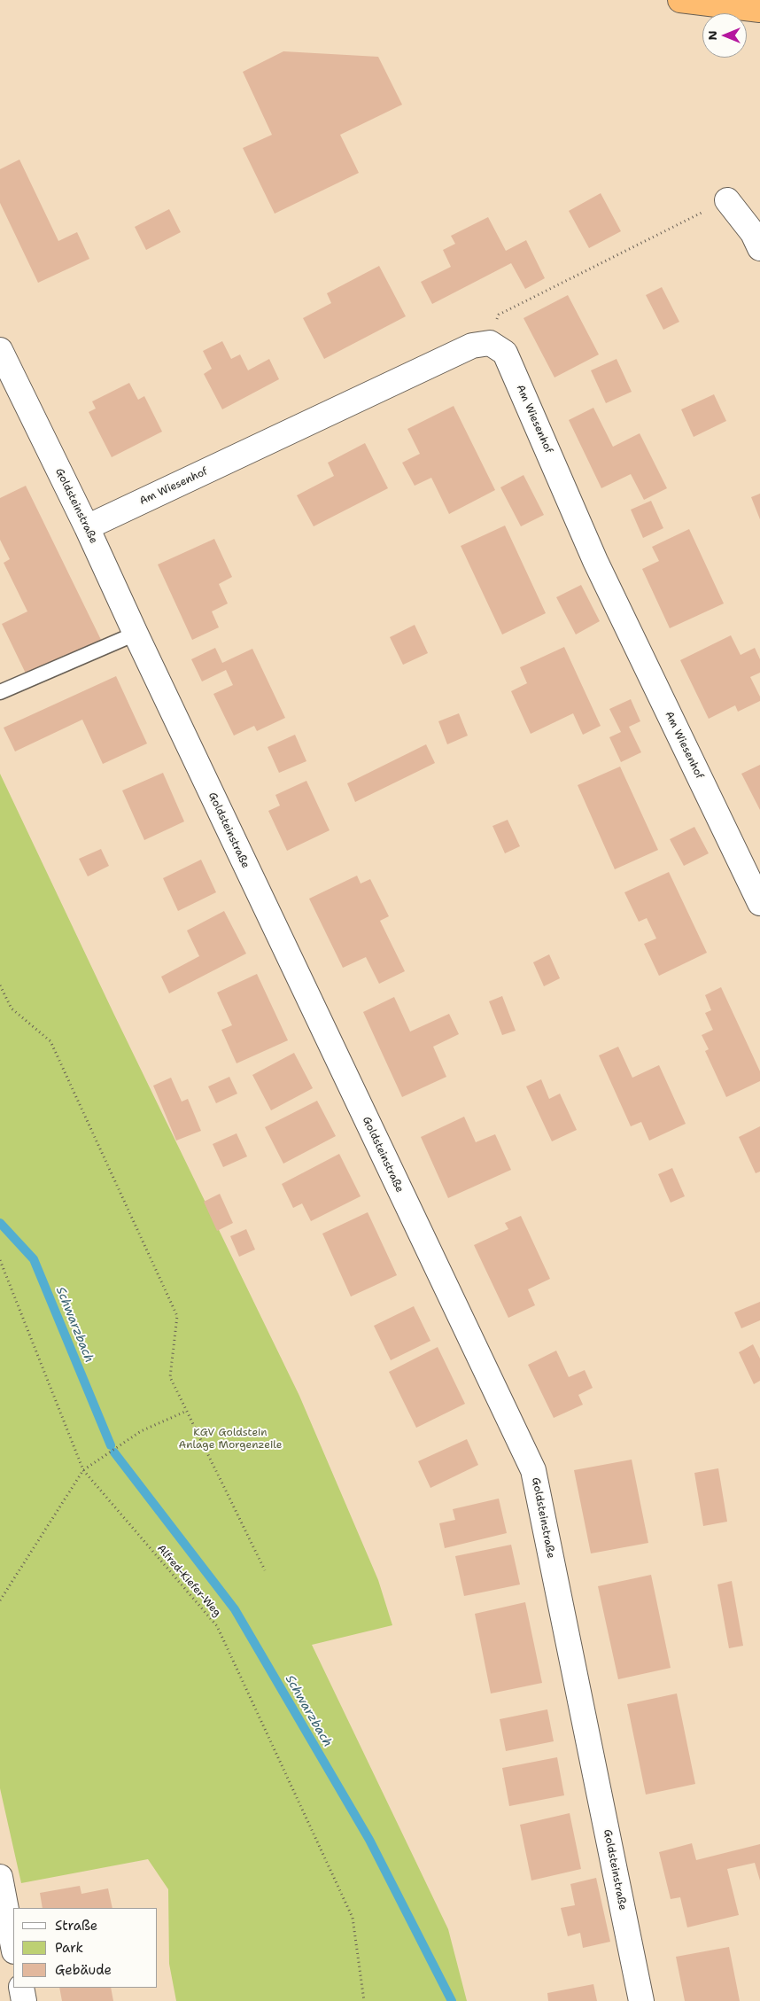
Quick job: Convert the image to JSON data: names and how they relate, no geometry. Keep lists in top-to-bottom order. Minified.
{"streets":{"street":["Am Wiesenhof","Goldsteinstraße"],"path":["Alfred-Kiefer-Weg"]},"crossings":[["Am Wiesenhof","Goldsteinstraße"]],"water":["Schwarzbach"],"parks":["KGV Goldstein Anlage Morgenzeile"],"legend":["Straße","Park","Gebäude"],"north":"left"}
